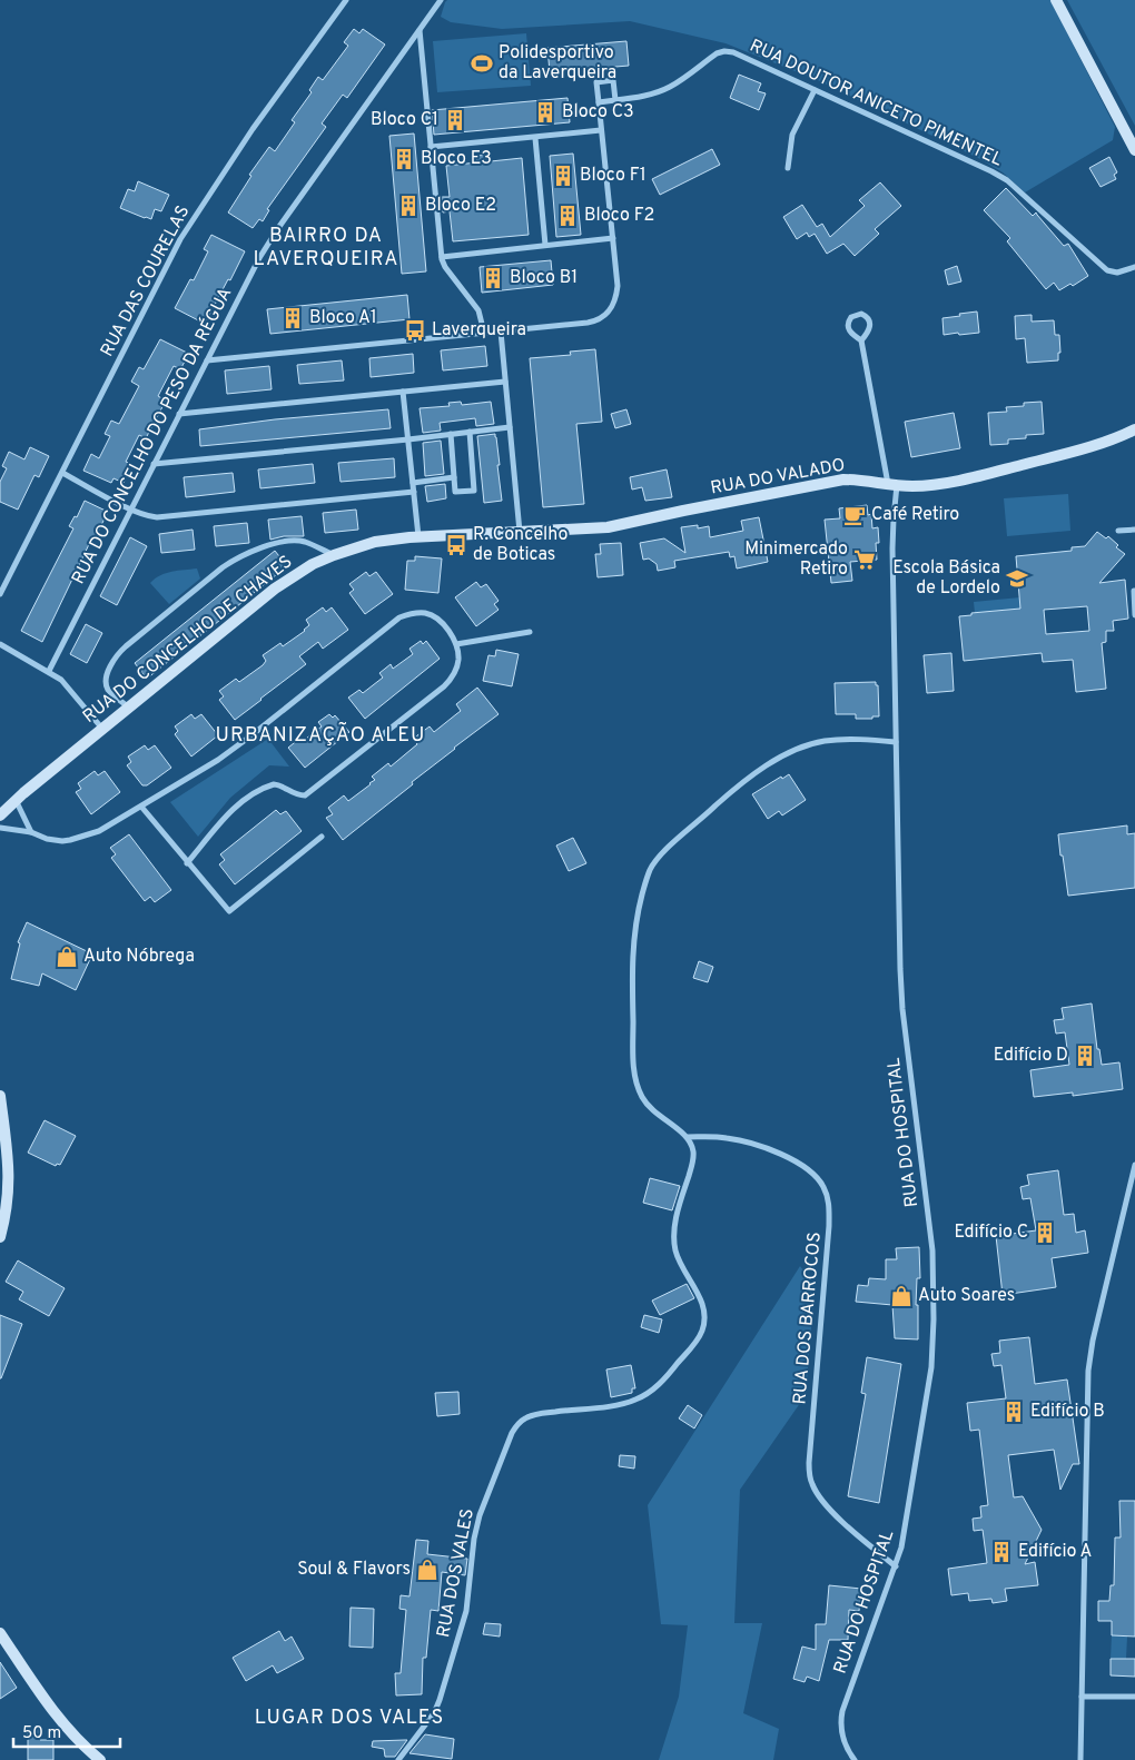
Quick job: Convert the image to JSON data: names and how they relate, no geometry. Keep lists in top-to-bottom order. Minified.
{"streets":{"street":["RUA DOUTOR ANICETO PIMENTEL","RUA DAS COURELAS","RUA DO CONCELHO DO PESO DA RÉGUA","RUA DO VALADO","RUA DO CONCELHO DE CHAVES","RUA DO HOSPITAL","RUA DOS BARROCOS","RUA DOS VALES"]},"crossings":[["RUA DO VALADO","RUA DO CONCELHO DE CHAVES"],["RUA DO VALADO","RUA DO HOSPITAL"],["RUA DO HOSPITAL","RUA DOS BARROCOS"],["RUA DOS BARROCOS","RUA DOS VALES"]],"districts":["BAIRRO DA LAVERQUEIRA","URBANIZAÇÃO ALEU","LUGAR DOS VALES"],"places":{"sports":["Polidesportivo da Laverqueira"],"building":["Bloco C3","Bloco C1","Bloco E3","Bloco F1","Bloco E2","Bloco F2","Bloco B1","Bloco A1","Edifício D","Edifício C","Edifício B","Edifício A"],"bus stop":["Laverqueira","R. Concelho de Boticas"],"cafe":["Café Retiro"],"supermarket":["Minimercado Retiro"],"school or university":["Escola Básica de Lordelo"],"shop":["Auto Nóbrega","Auto Soares","Soul & Flavors"]},"scale_bar":"50 m"}
